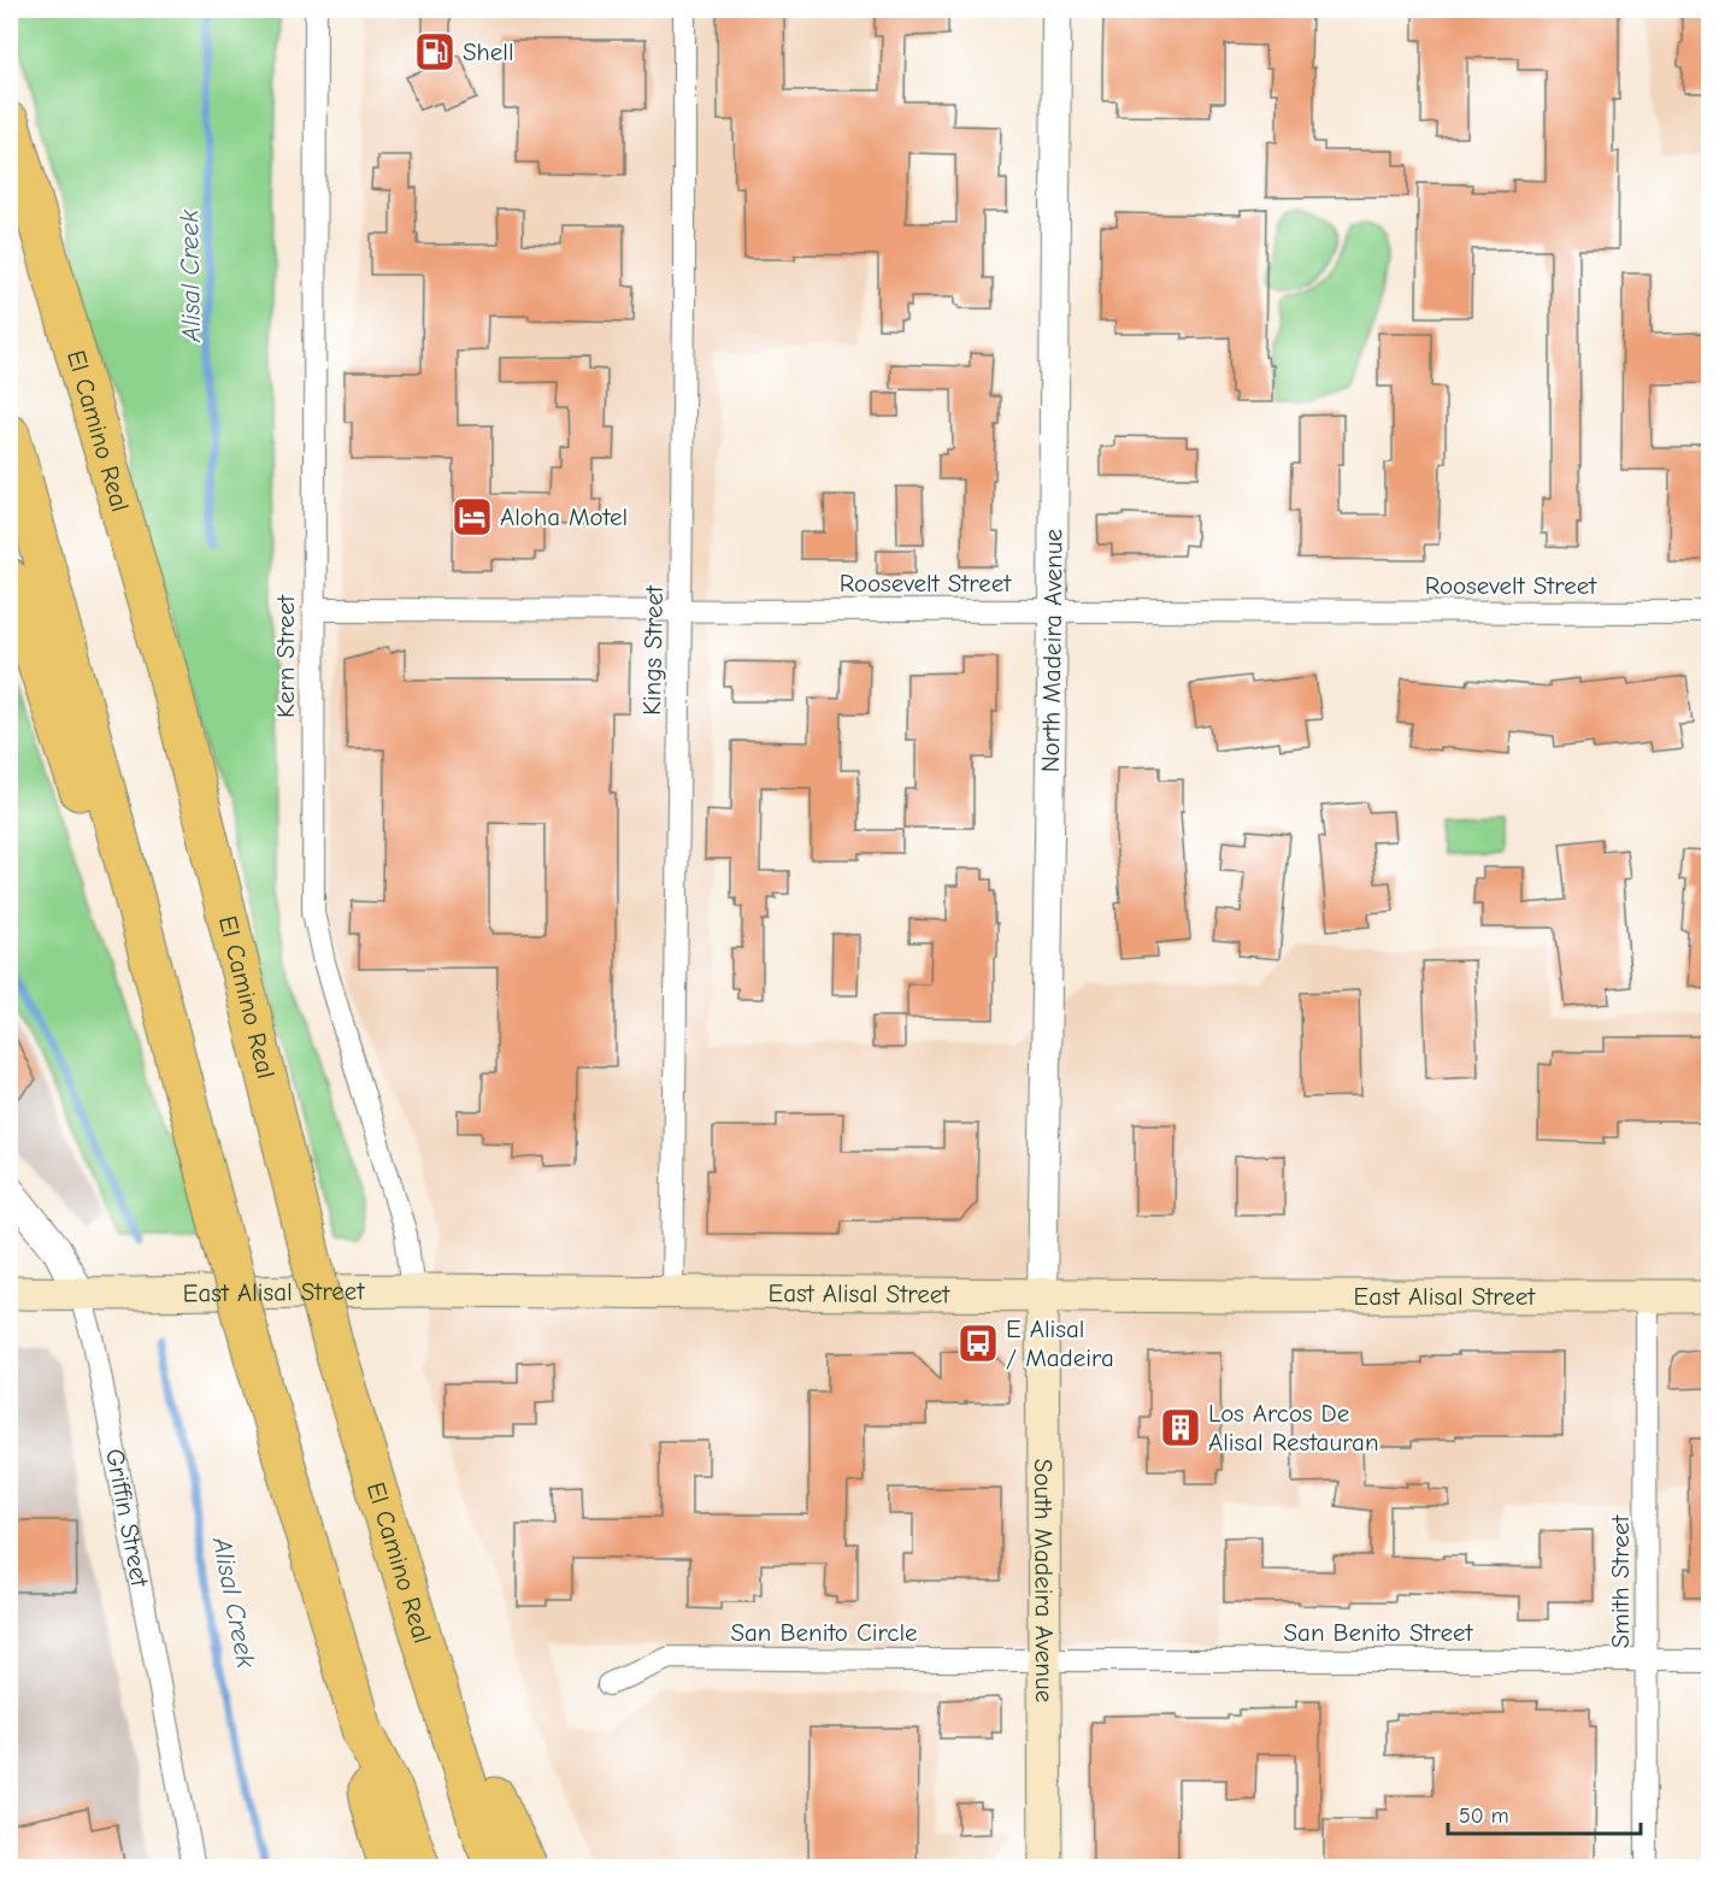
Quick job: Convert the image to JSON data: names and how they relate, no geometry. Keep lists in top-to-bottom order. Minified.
{"streets":{"highway":["El Camino Real"],"main road":["East Alisal Street","South Madeira Avenue"],"street":["Roosevelt Street","Kings Street","North Madeira Avenue","Kern Street","Griffin Street","Smith Street","San Benito Circle","San Benito Street"]},"crossings":[["Roosevelt Street","Kings Street"],["Roosevelt Street","North Madeira Avenue"],["Roosevelt Street","Kern Street"],["Kings Street","East Alisal Street"],["North Madeira Avenue","East Alisal Street"],["North Madeira Avenue","South Madeira Avenue"],["Kern Street","East Alisal Street"],["East Alisal Street","Griffin Street"],["East Alisal Street","South Madeira Avenue"],["East Alisal Street","Smith Street"],["South Madeira Avenue","San Benito Circle"],["South Madeira Avenue","San Benito Street"],["Smith Street","San Benito Street"],["San Benito Circle","San Benito Street"]],"water":["Alisal Creek"],"places":{"fuel station":["Shell"],"hotel":["Aloha Motel"],"bus stop":["E Alisal / Madeira"],"building":["Los Arcos De Alisal Restauran"]},"scale_bar":"50 m"}
